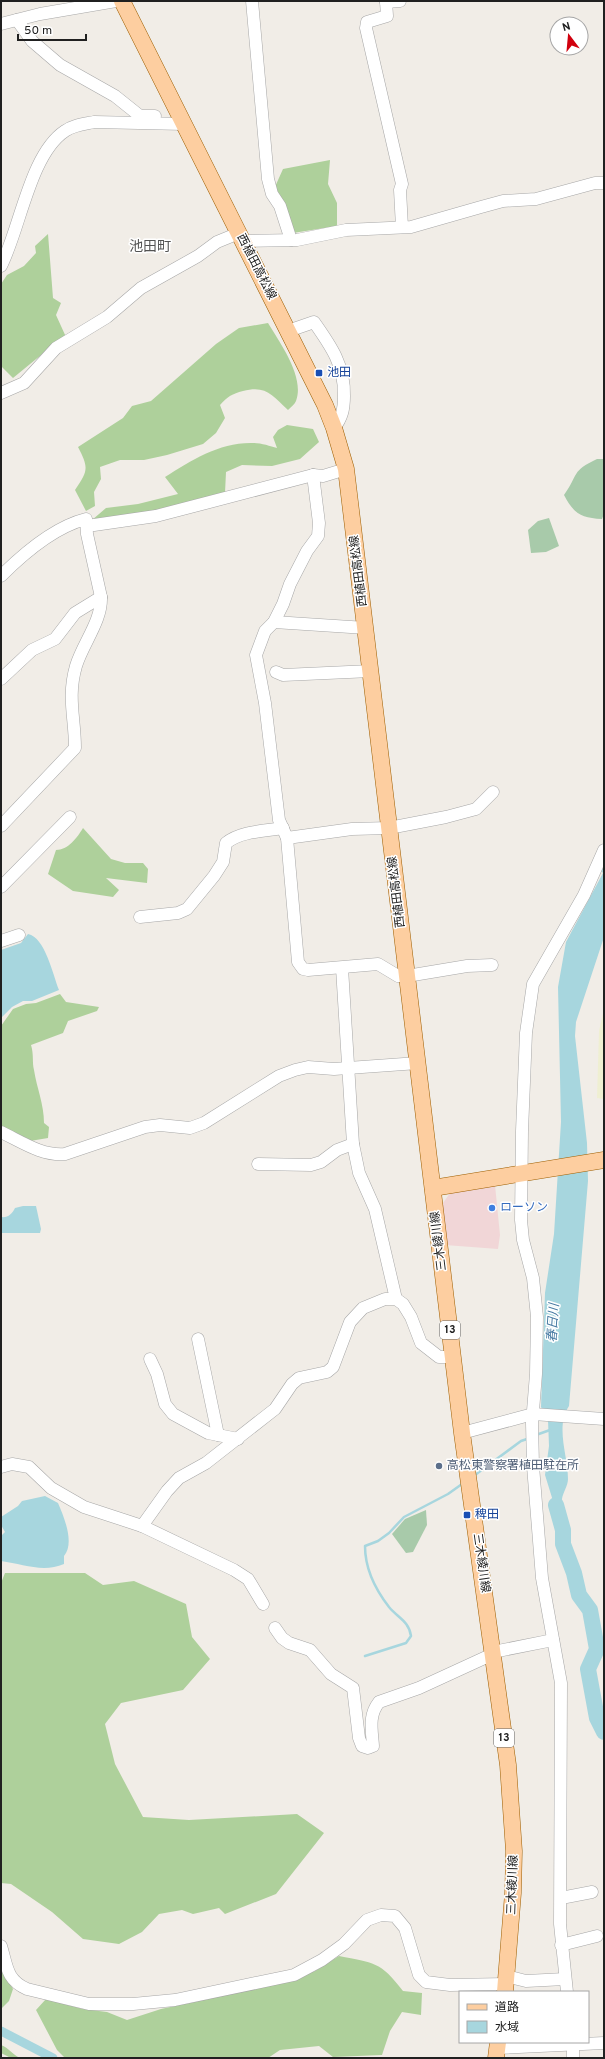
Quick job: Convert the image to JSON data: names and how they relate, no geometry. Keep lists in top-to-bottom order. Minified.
{"streets":{"main road":["西植田高松線","三木綾川線","13"]},"crossings":[["西植田高松線","三木綾川線"]],"districts":["池田町"],"water":["春日川"],"places":{"transit":["池田","稗田"],"other":["ローソン","高松東警察署植田駐在所"]},"legend":["道路","水域"],"scale_bar":"50 m","north":"top"}
